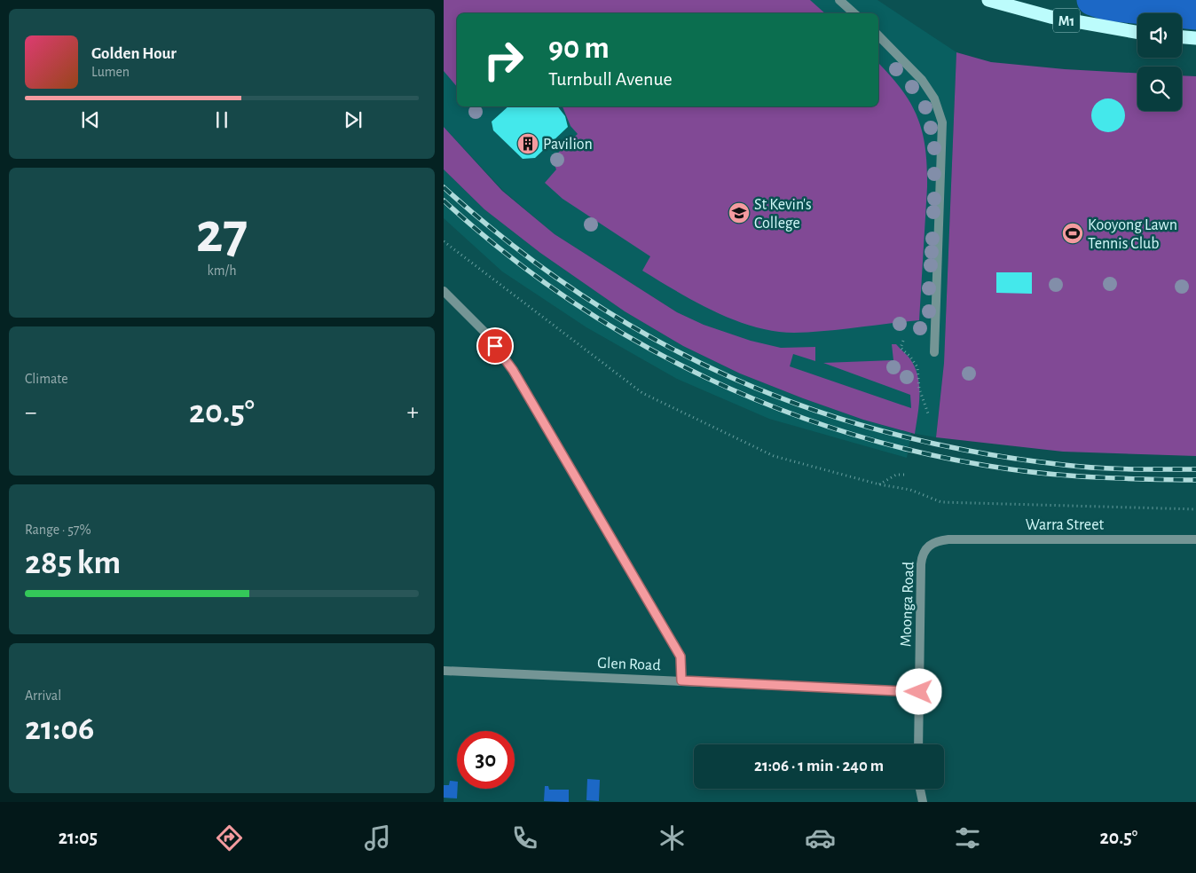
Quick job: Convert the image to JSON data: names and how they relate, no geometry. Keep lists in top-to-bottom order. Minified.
{"streets":{"highway":["M1"],"street":["Warra Street","Moonga Road","Glen Road"]},"crossings":[["Warra Street","Moonga Road"],["Moonga Road","Glen Road"]],"places":{"building":["Pavilion"],"school or university":["St Kevin's College"],"sports":["Kooyong Lawn Tennis Club"]},"page":{"turn":["90 m","Turnbull Avenue"],"song":["Golden Hour","Lumen"],"tile":[["27","km/h"],"Climate",["Range · 57%","285 km"],["Arrival","21:06"]],"heat":["−","20.5°","+"],"limit":"30","trip":"21:06 · 1 min · 240 m","tabs":["21:05","20.5°"]}}
